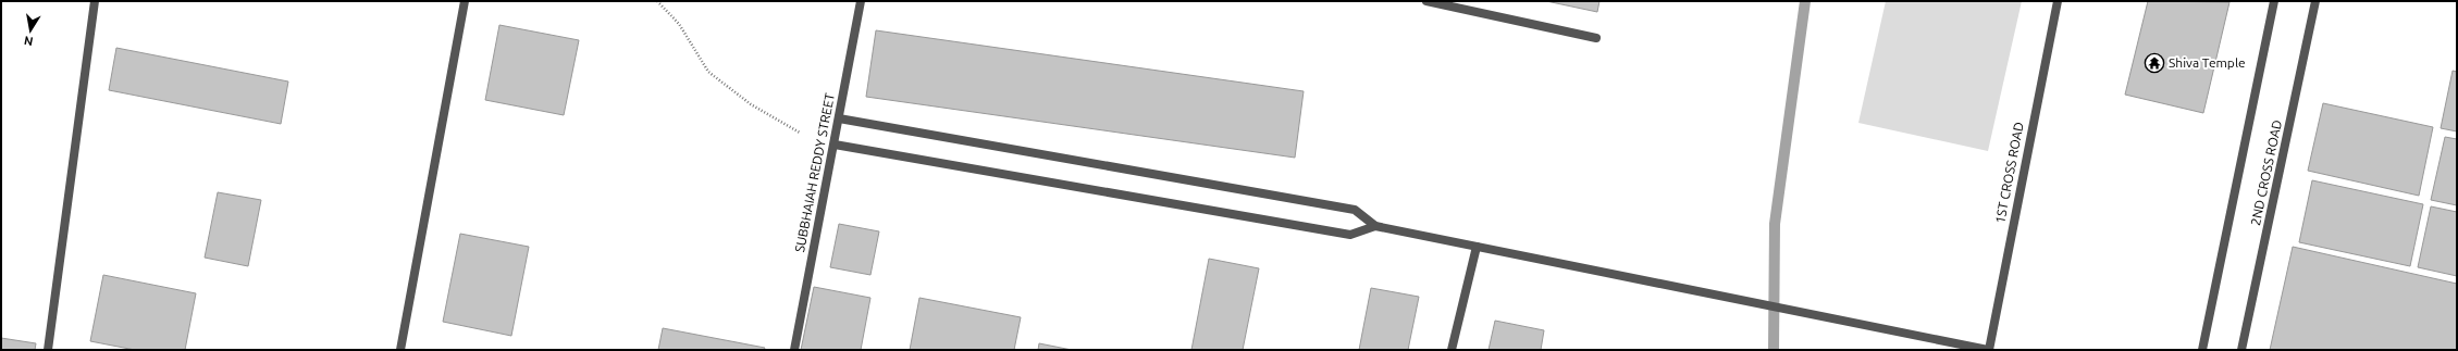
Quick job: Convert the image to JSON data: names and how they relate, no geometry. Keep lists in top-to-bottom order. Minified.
{"streets":{"street":["SUBBHAIAH REDDY STREET","1ST CROSS ROAD","2ND CROSS ROAD"]},"places":{"temple":["Shiva Temple"]},"north":"bottom"}
